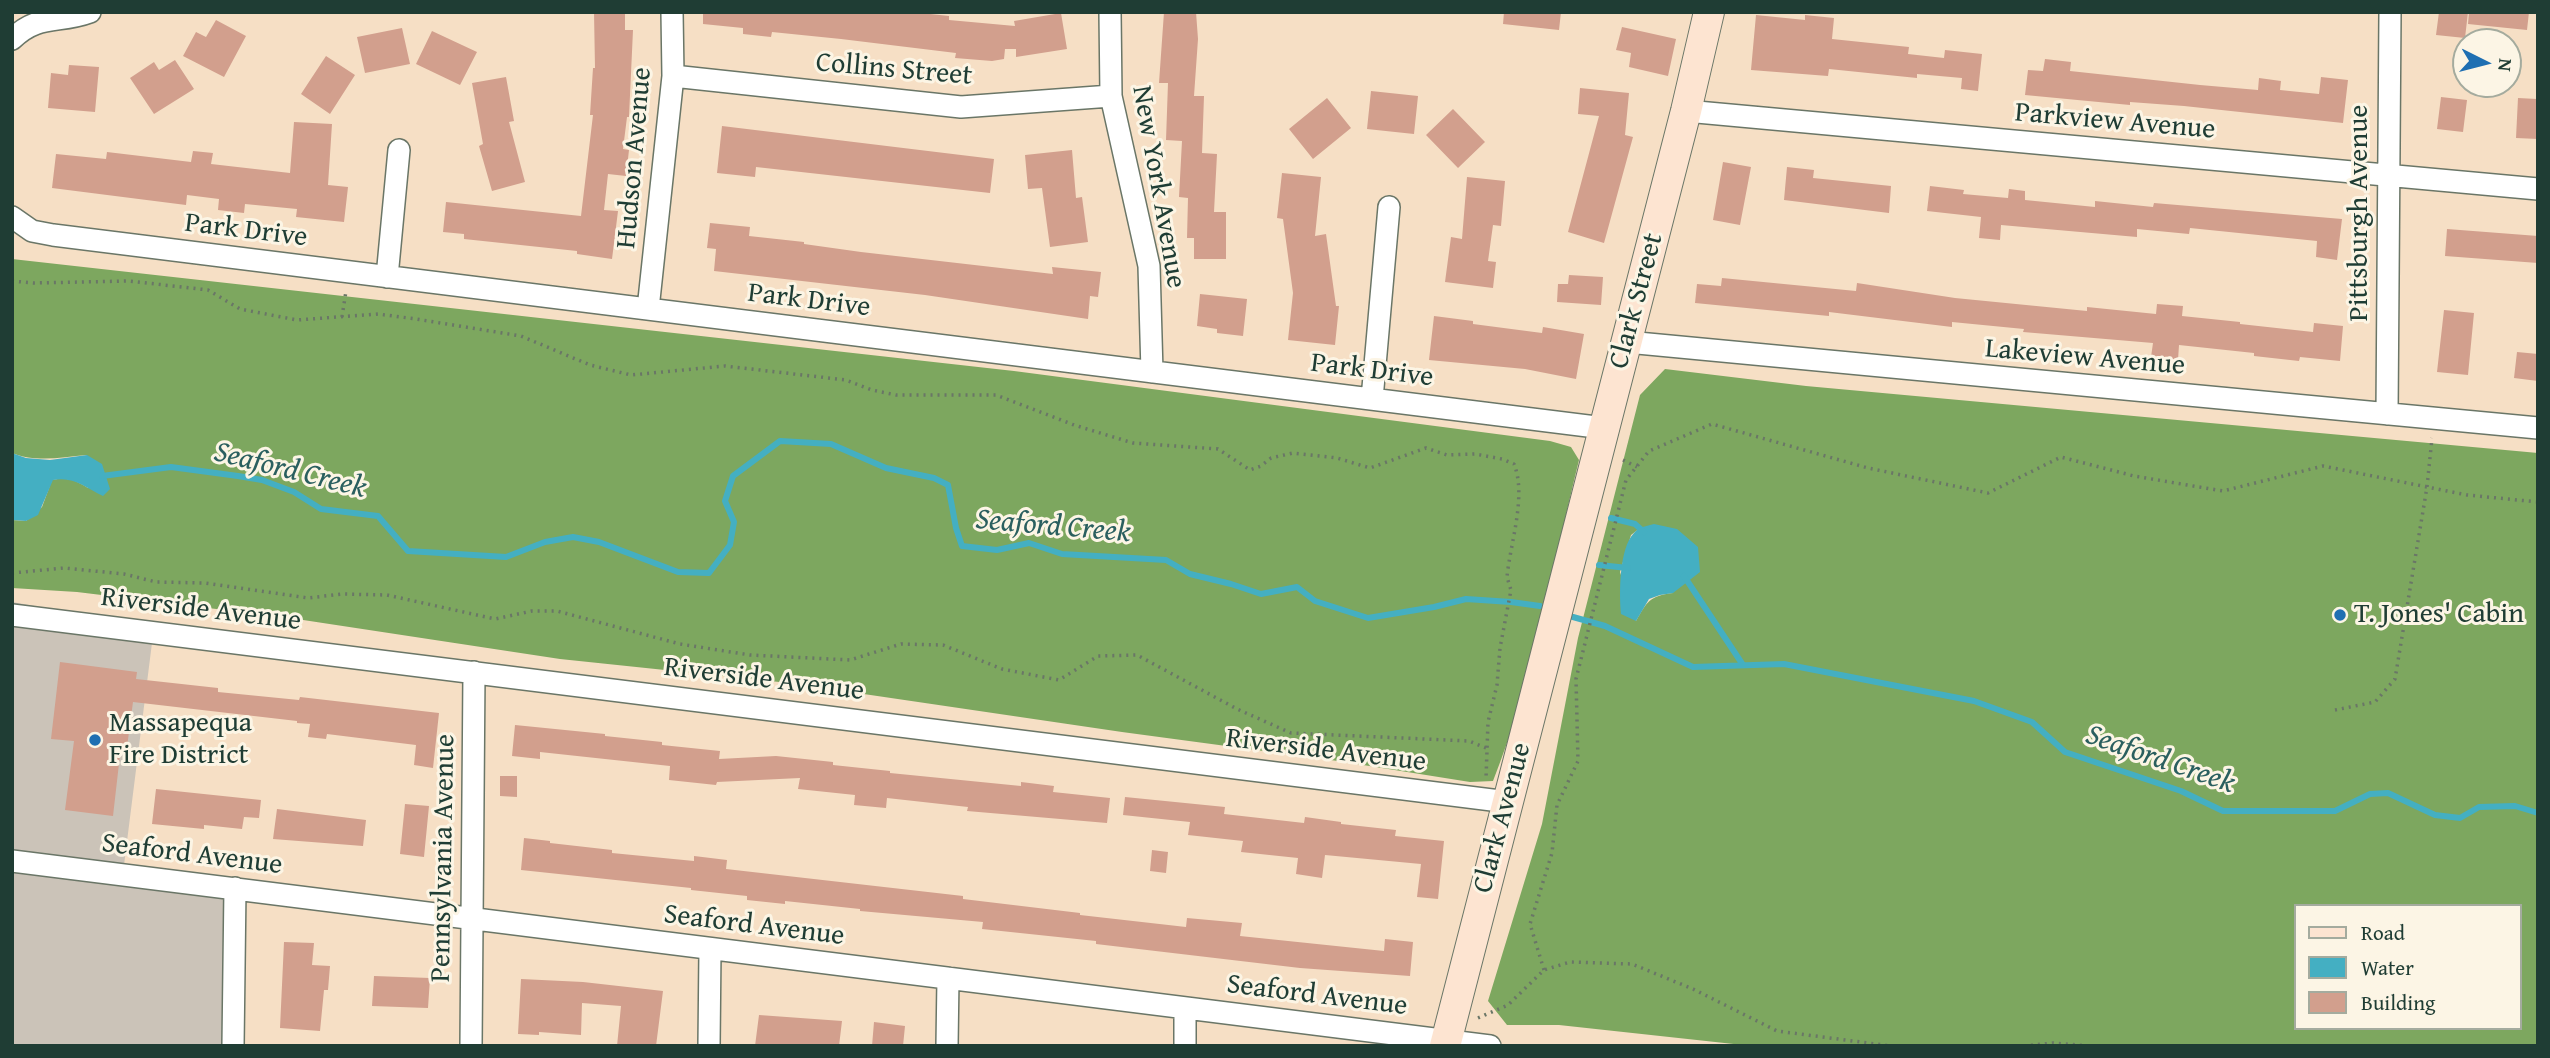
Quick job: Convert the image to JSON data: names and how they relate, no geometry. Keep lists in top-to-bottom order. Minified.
{"streets":{"street":["Collins Street","Parkview Avenue","Hudson Avenue","New York Avenue","Pittsburgh Avenue","Park Drive","Clark Street","Lakeview Avenue","Riverside Avenue","Clark Avenue","Seaford Avenue","Pennsylvania Avenue"]},"crossings":[["Collins Street","Hudson Avenue"],["Collins Street","New York Avenue"],["Parkview Avenue","Pittsburgh Avenue"],["Parkview Avenue","Clark Street"],["Hudson Avenue","Park Drive"],["New York Avenue","Park Drive"],["Pittsburgh Avenue","Lakeview Avenue"],["Park Drive","Clark Street"],["Clark Street","Lakeview Avenue"],["Clark Street","Clark Avenue"],["Riverside Avenue","Clark Avenue"],["Riverside Avenue","Pennsylvania Avenue"],["Clark Avenue","Seaford Avenue"],["Seaford Avenue","Pennsylvania Avenue"]],"water":["Seaford Creek"],"places":["T. Jones' Cabin","Massapequa Fire District"],"legend":["Road","Water","Building"],"north":"right"}
